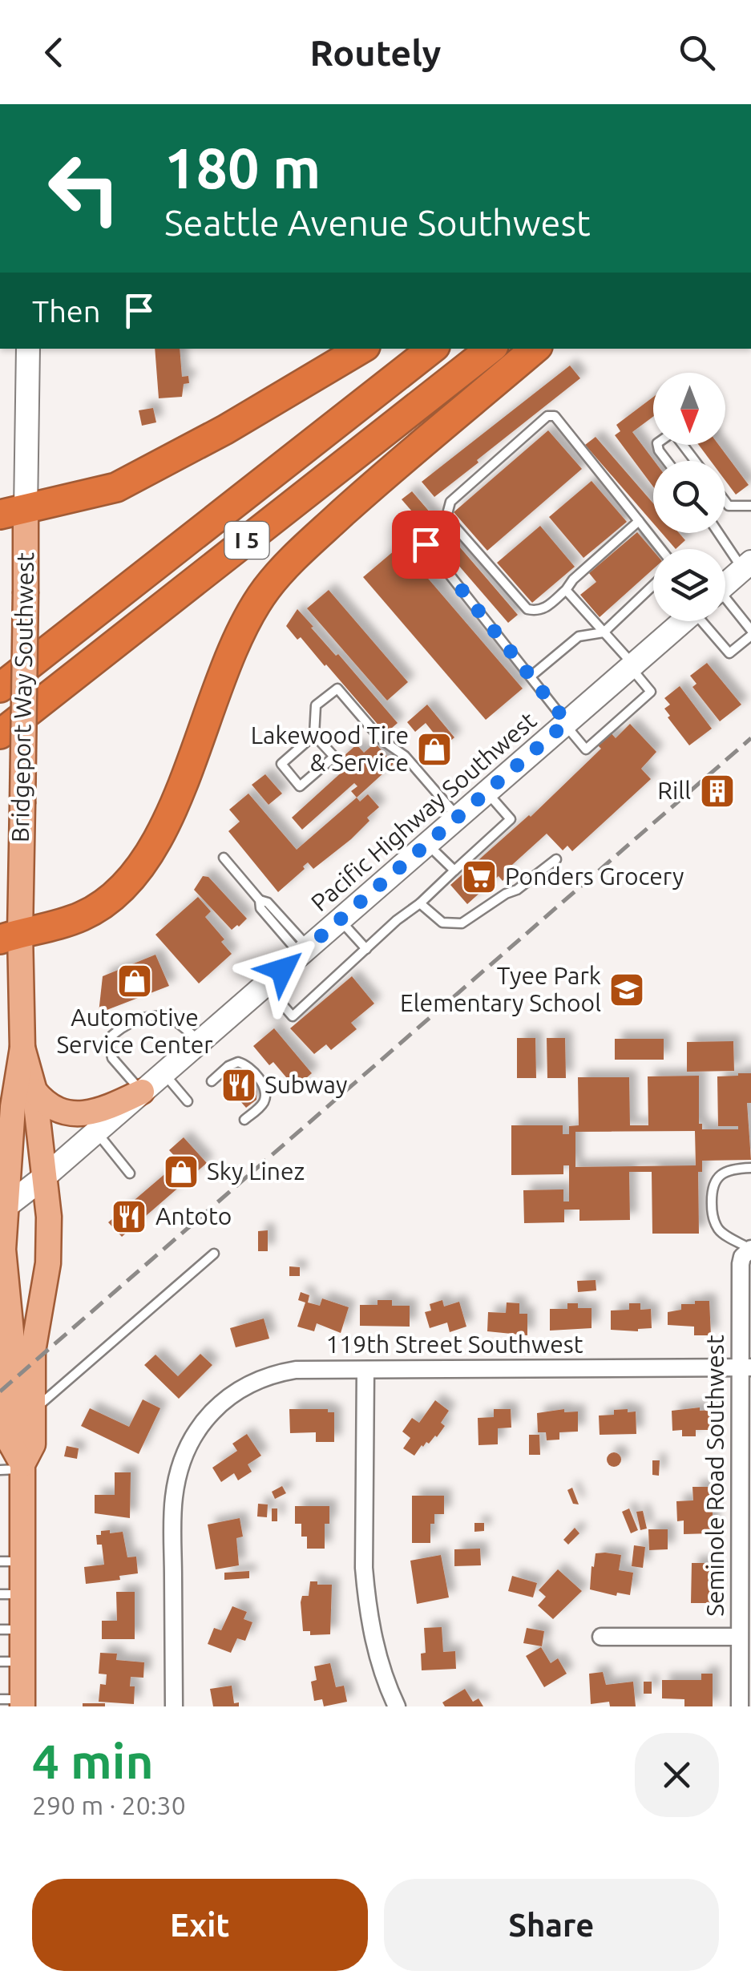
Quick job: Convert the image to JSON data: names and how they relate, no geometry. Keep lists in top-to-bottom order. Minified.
{"streets":{"highway":["I 5"],"main road":["Bridgeport Way Southwest"],"street":["Pacific Highway Southwest","119th Street Southwest","Seminole Road Southwest"]},"crossings":[["Bridgeport Way Southwest","Pacific Highway Southwest"],["119th Street Southwest","Seminole Road Southwest"]],"places":{"shop":["Lakewood Tire & Service","Automotive Service Center","Sky Linez"],"building":["Rill"],"supermarket":["Ponders Grocery"],"school or university":["Tyee Park Elementary School"],"restaurant":["Subway","Antoto"]},"north":"bottom","page":{"header":"Routely","turn":["180 m","Seattle Avenue Southwest"],"then":"Then","heading":["4 min","290 m · 20:30"],"buttons":["Exit","Share"]}}
